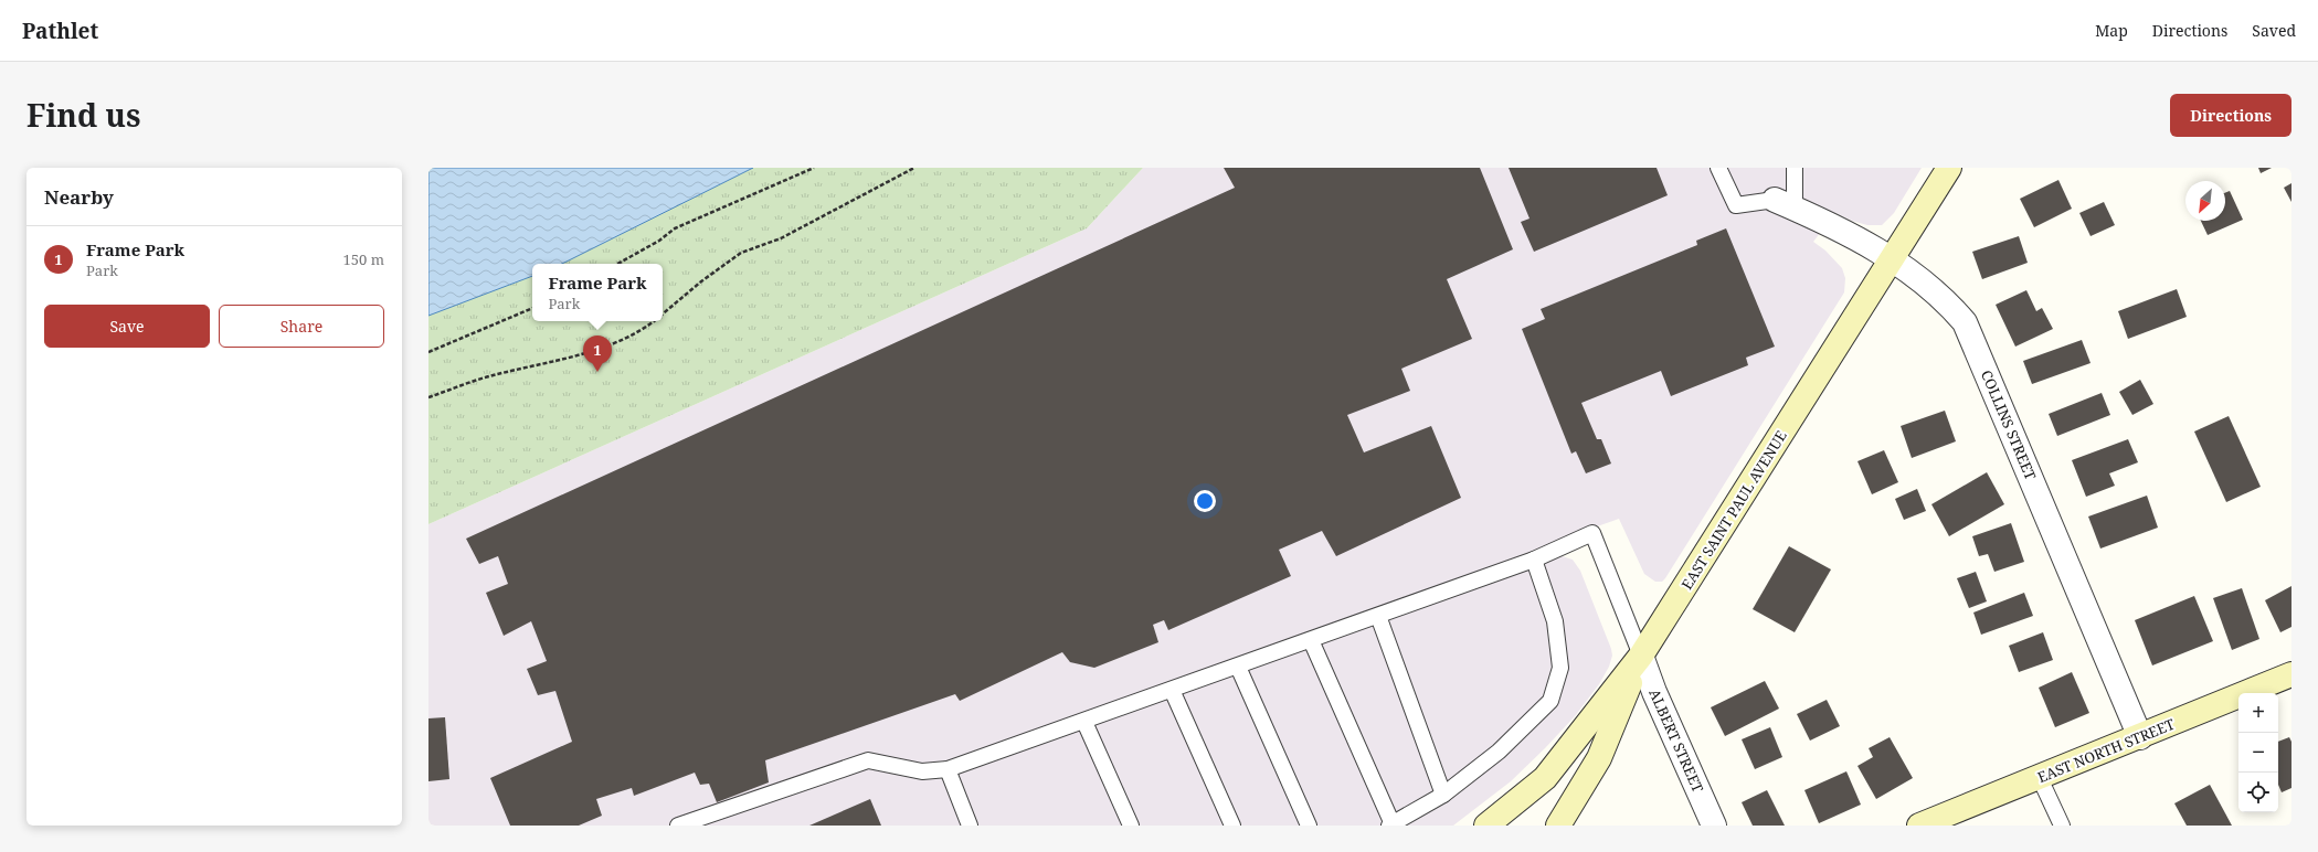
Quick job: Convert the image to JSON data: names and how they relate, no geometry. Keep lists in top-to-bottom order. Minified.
{"streets":{"main road":["EAST SAINT PAUL AVENUE","EAST NORTH STREET"],"street":["COLLINS STREET","ALBERT STREET"]},"crossings":[["COLLINS STREET","EAST SAINT PAUL AVENUE"],["COLLINS STREET","EAST NORTH STREET"],["EAST SAINT PAUL AVENUE","ALBERT STREET"]],"north":"bottom left","page":{"header":"Pathlet","nav":["Map","Directions","Saved"],"title":"Find us","buttons":["Directions",["Save","Share"]],"heading":"Nearby","list":[{"mark":"1","name":"Frame Park","note":"Park","value":"150 m"}],"popup":["Frame Park","Park"],"pins":"1","map_buttons":["+","−"]}}
